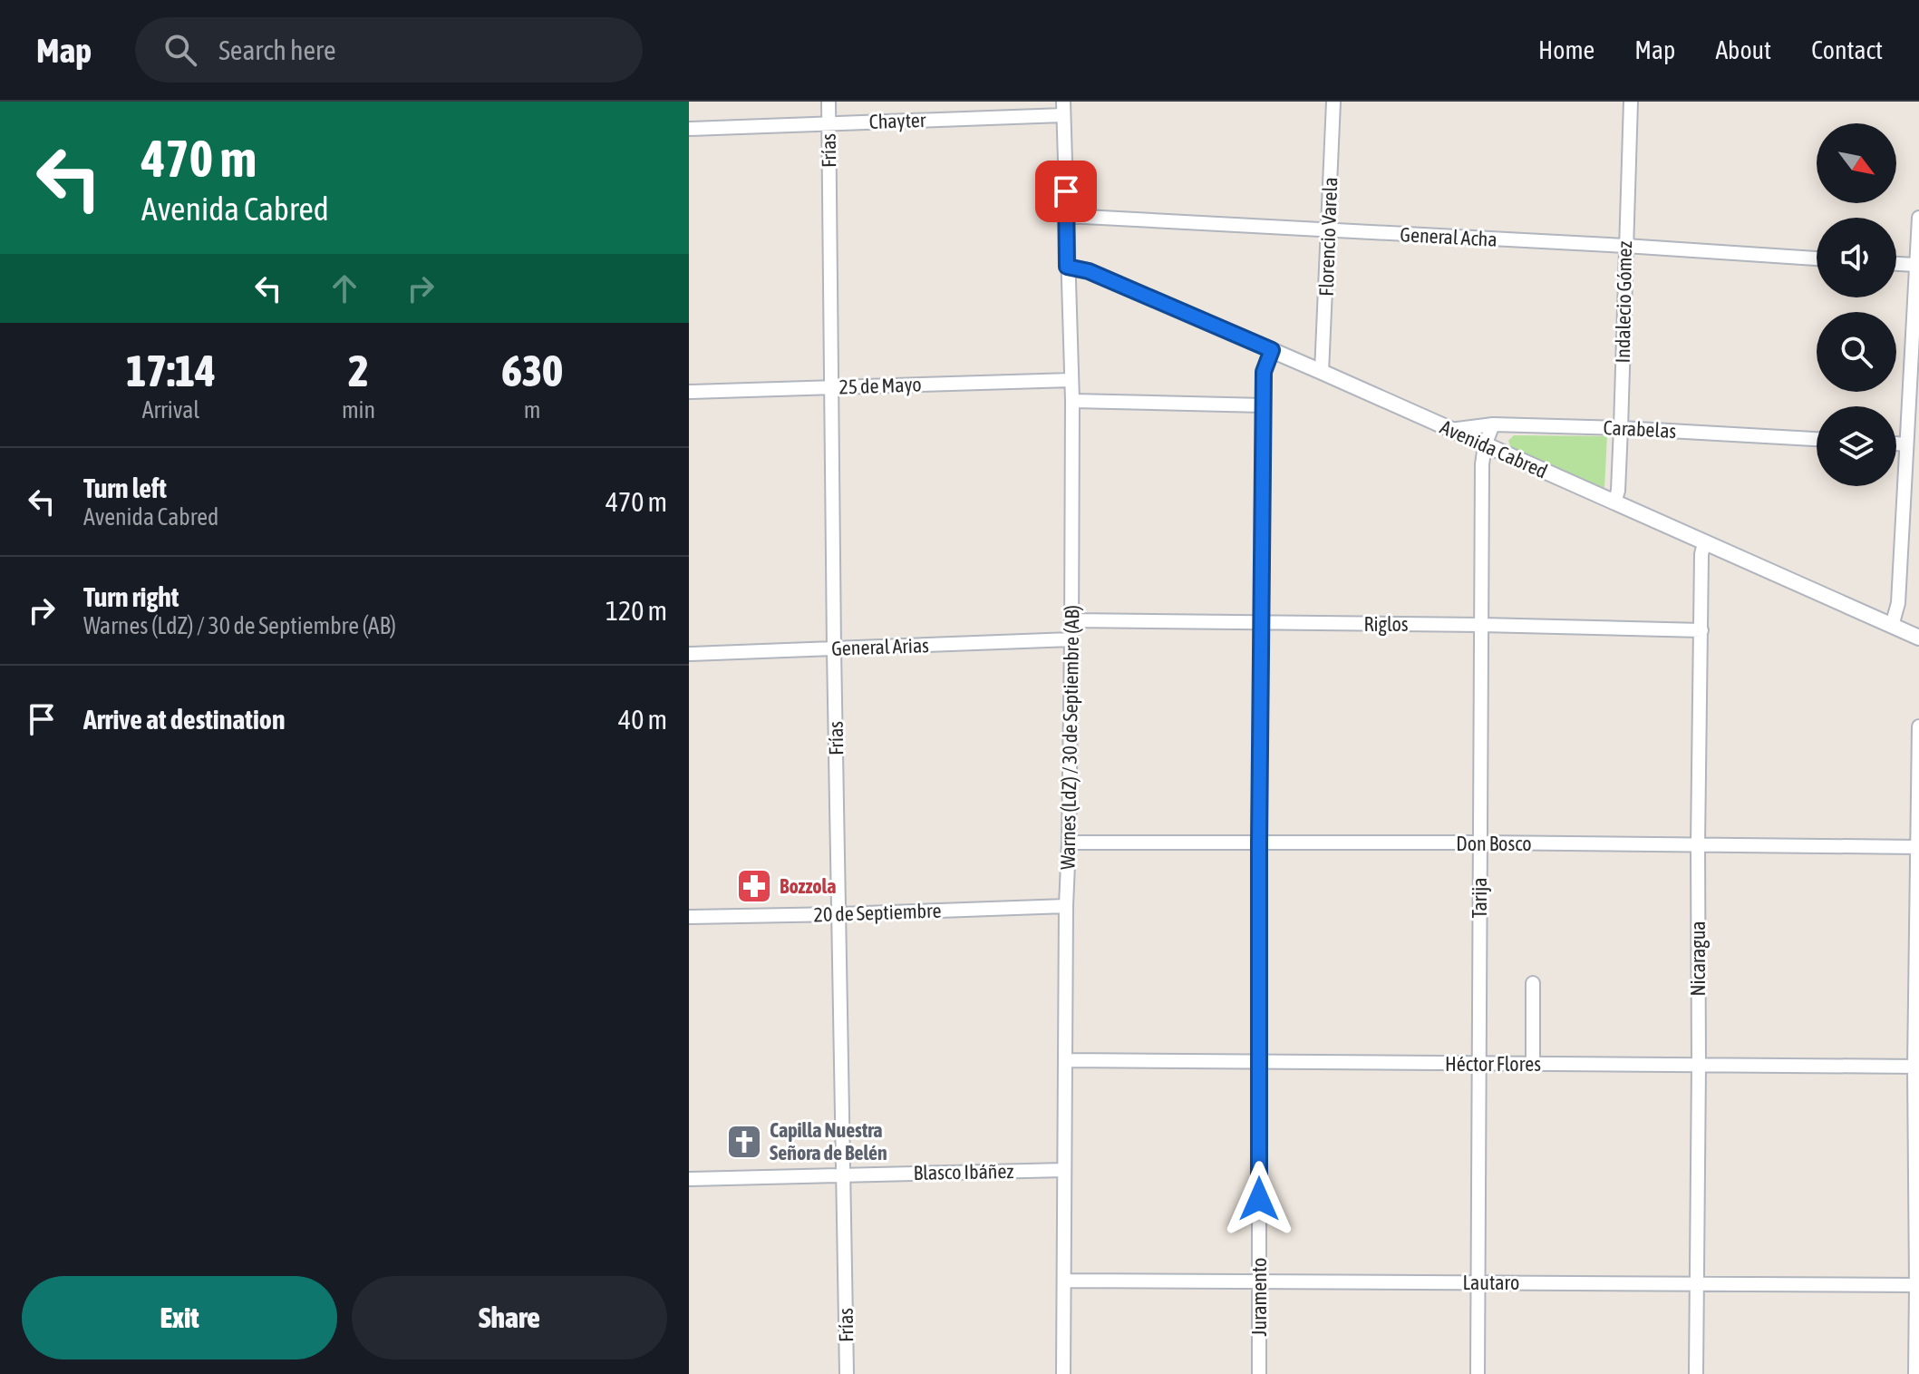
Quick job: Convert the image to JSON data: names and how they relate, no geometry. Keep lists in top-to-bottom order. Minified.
{"streets":{"street":["Chayter","Frías","Florencio Varela","General Acha","Indalecio Gómez","25 de Mayo","Carabelas","Avenida Cabred","Riglos","General Arias","Warnes (LdZ) / 30 de Septiembre (AB)","Don Bosco","Tarija","20 de Septiembre","Nicaragua","Héctor Flores","Blasco Ibáñez","Lautaro","Juramento"]},"crossings":[["Chayter","Frías"],["Chayter","Warnes (LdZ) / 30 de Septiembre (AB)"],["Frías","25 de Mayo"],["Frías","General Arias"],["Frías","20 de Septiembre"],["Frías","Blasco Ibáñez"],["Florencio Varela","General Acha"],["Florencio Varela","Avenida Cabred"],["General Acha","Indalecio Gómez"],["General Acha","Warnes (LdZ) / 30 de Septiembre (AB)"],["Indalecio Gómez","Carabelas"],["Indalecio Gómez","Avenida Cabred"],["25 de Mayo","Warnes (LdZ) / 30 de Septiembre (AB)"],["Carabelas","Avenida Cabred"],["Carabelas","Tarija"],["Avenida Cabred","Warnes (LdZ) / 30 de Septiembre (AB)"],["Avenida Cabred","Tarija"],["Avenida Cabred","Nicaragua"],["Avenida Cabred","Juramento"],["Riglos","Warnes (LdZ) / 30 de Septiembre (AB)"],["Riglos","Tarija"],["Riglos","Nicaragua"],["Riglos","Juramento"],["General Arias","Warnes (LdZ) / 30 de Septiembre (AB)"],["Warnes (LdZ) / 30 de Septiembre (AB)","Don Bosco"],["Warnes (LdZ) / 30 de Septiembre (AB)","20 de Septiembre"],["Warnes (LdZ) / 30 de Septiembre (AB)","Héctor Flores"],["Warnes (LdZ) / 30 de Septiembre (AB)","Blasco Ibáñez"],["Warnes (LdZ) / 30 de Septiembre (AB)","Lautaro"],["Don Bosco","Tarija"],["Don Bosco","Nicaragua"],["Don Bosco","Juramento"],["Tarija","Héctor Flores"],["Tarija","Lautaro"],["Nicaragua","Héctor Flores"],["Nicaragua","Lautaro"],["Héctor Flores","Juramento"],["Lautaro","Juramento"]],"places":{"pharmacy":["Bozzola"],"church":["Capilla Nuestra Señora de Belén"]},"north":"bottom right","page":{"header":"Map","search":"Search here","nav":["Home","Map","About","Contact"],"turn":["470 m","Avenida Cabred"],"eta":["17:14","Arrival","2","min","630","m"],"list":[{"name":"Turn left","note":"Avenida Cabred","value":"470 m"},{"name":"Turn right","note":"Warnes (LdZ) / 30 de Septiembre (AB)","value":"120 m"},{"name":"Arrive at destination","value":"40 m"}],"buttons":["Exit","Share"]}}
